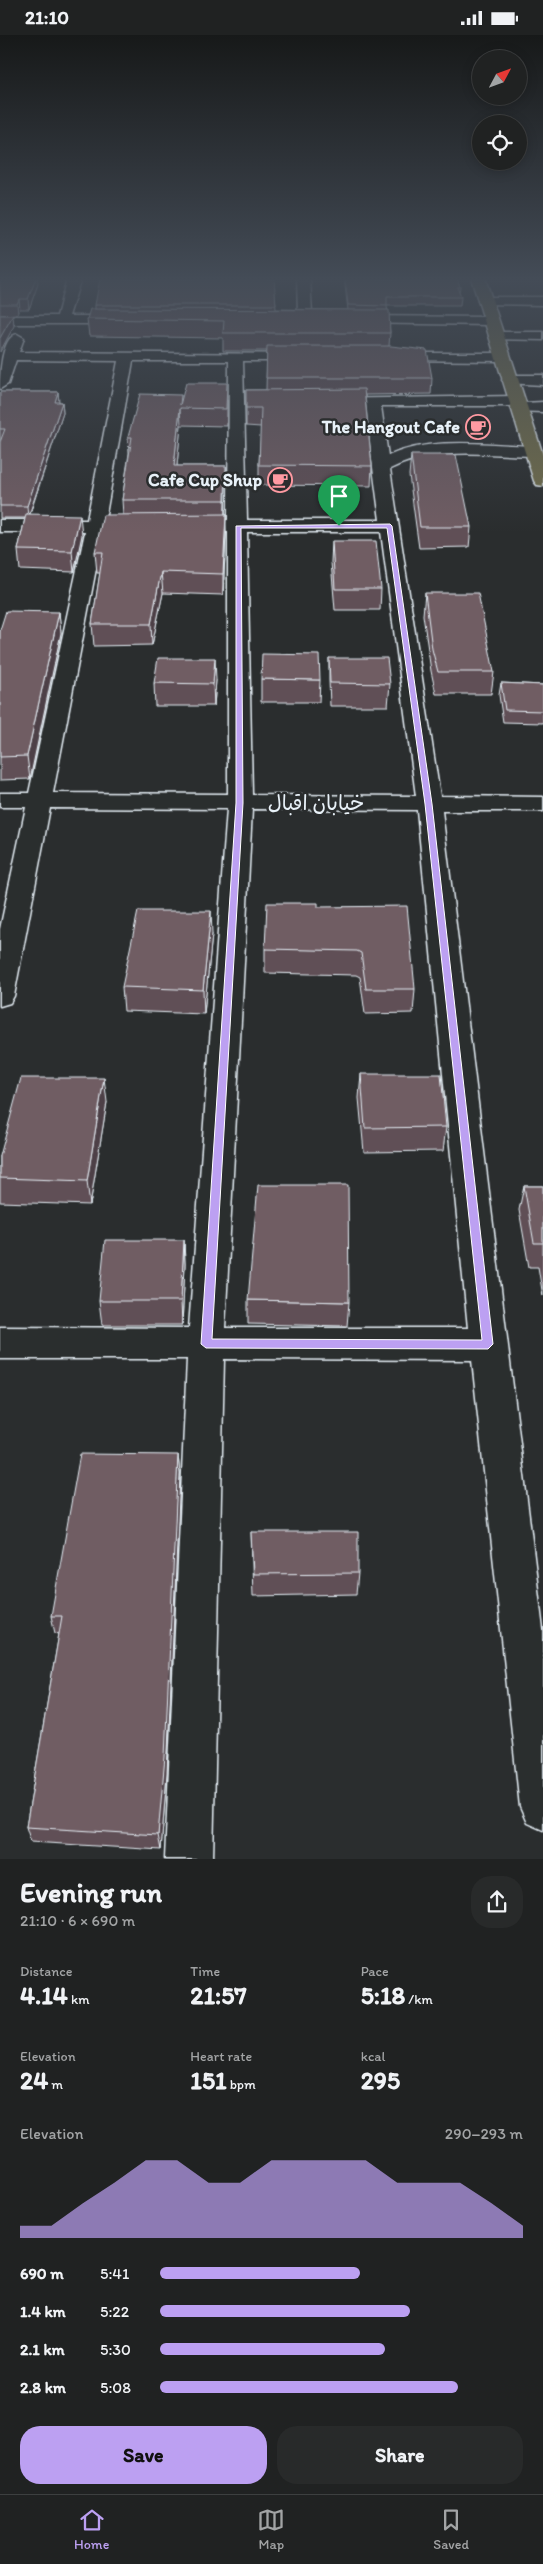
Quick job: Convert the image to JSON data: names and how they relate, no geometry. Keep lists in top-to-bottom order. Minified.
{"streets":{"street":["خیابان اقبال"]},"places":{"cafe":["The Hangout Cafe","Cafe Cup Shup"]},"north":"top right","page":{"status":"21:10","heading":["Evening run","21:10 · 6 × 690 m"],"stats":[["Distance","4.14 km"],["Time","21:57"],["Pace","5:18 /km"],["Elevation","24 m"],["Heart rate","151 bpm"],["kcal","295"]],"chart":["Elevation","290–293 m"],"list":[{"name":"690 m","note":"5:41"},{"name":"1.4 km","note":"5:22"},{"name":"2.1 km","note":"5:30"},{"name":"2.8 km","note":"5:08"}],"buttons":["Save","Share"],"tabs":["Home","Map","Saved"]}}
